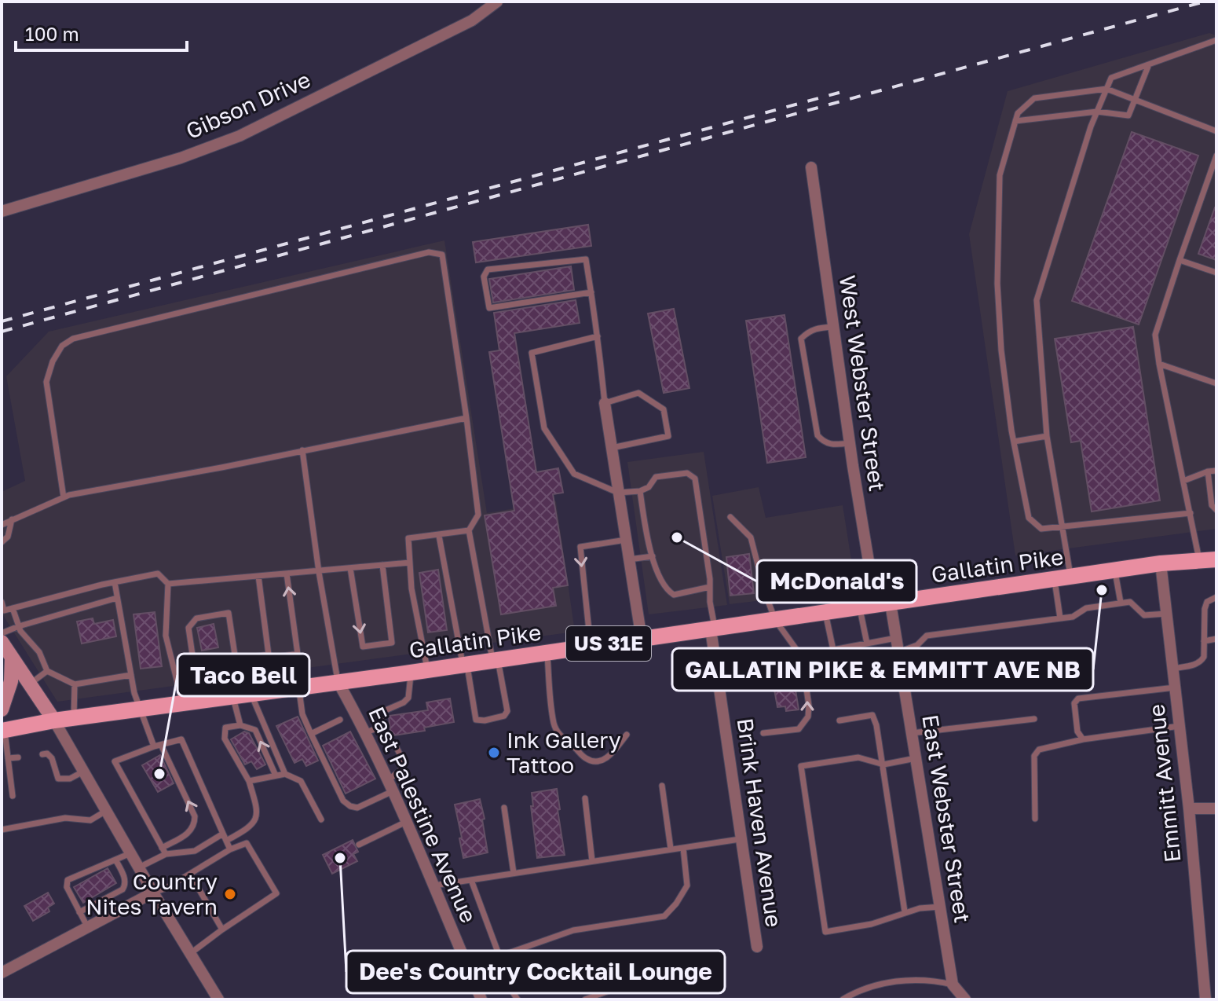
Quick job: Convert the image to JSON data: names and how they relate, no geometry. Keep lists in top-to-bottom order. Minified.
{"streets":{"main road":["Gallatin Pike","US 31E"],"street":["Gibson Drive","West Webster Street","Emmitt Avenue","East Palestine Avenue","East Webster Street","Brink Haven Avenue"]},"crossings":[["West Webster Street","Gallatin Pike"],["West Webster Street","East Webster Street"],["Gallatin Pike","Emmitt Avenue"],["Gallatin Pike","East Palestine Avenue"],["Gallatin Pike","East Webster Street"],["Gallatin Pike","Brink Haven Avenue"]],"places":["McDonald's","GALLATIN PIKE & EMMITT AVE NB","Ink Gallery Tattoo","Taco Bell","Dee's Country Cocktail Lounge","Country Nites Tavern"],"scale_bar":"100 m"}
